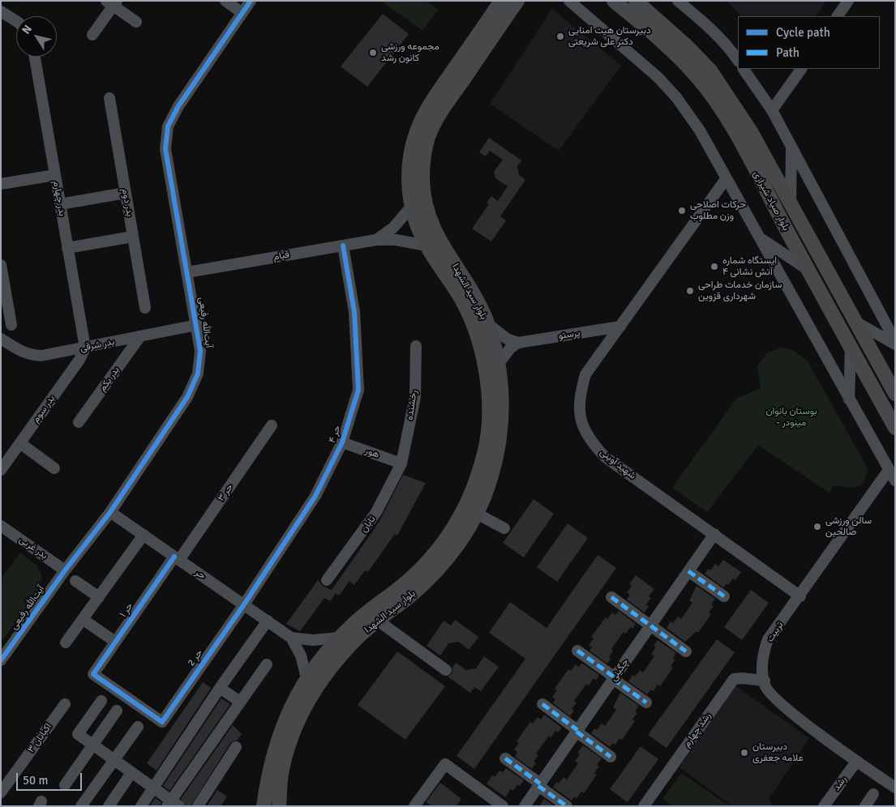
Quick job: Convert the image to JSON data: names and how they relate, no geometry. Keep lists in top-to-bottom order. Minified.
{"streets":{"main road":["بلوار صیاد شیرازی","بلوار سید الشهدا"],"street":["بدر چهارم","بدر دوم","قیام","آیت‌الله رفیعی","پرستو","بدر شرقی","بدر یکم","رخشنده","بدر سوم","حر ۴","هور","شهید آوینی","حر ۳","تابان","بدر غربی","حر","حر ۱","تربیت","حر 2","چگینی","رشد چهارم","اکباتان ۳","رشد"]},"crossings":[["بدر چهارم","بدر شرقی"],["بدر چهارم","بدر سوم"],["قیام","بلوار سید الشهدا"],["قیام","آیت‌الله رفیعی"],["قیام","حر ۴"],["بلوار سید الشهدا","حر"],["آیت‌الله رفیعی","بدر شرقی"],["آیت‌الله رفیعی","بدر غربی"],["آیت‌الله رفیعی","حر"],["پرستو","شهید آوینی"],["بدر شرقی","بدر یکم"],["بدر شرقی","بدر سوم"],["رخشنده","هور"],["رخشنده","تابان"],["حر ۴","هور"],["حر ۴","حر"],["حر ۴","حر 2"],["هور","تابان"],["شهید آوینی","تربیت"],["شهید آوینی","چگینی"],["حر ۳","حر"],["حر ۳","حر ۱"],["حر","حر ۱"],["حر","حر 2"],["حر ۱","حر 2"],["تربیت","رشد چهارم"],["تربیت","رشد"]],"parks":["بوستان بانوان - مینودر"],"places":["دبیرستان هیت امنایی دکتر علی شریعتی","مجموعه ورزشی کانون رشد","حرکات اصلاحی وزن مطلوب","ایستگاه شماره ۴ آتش نشانی","سازمان خدمات طراحی شهرداری قزوین","سالن ورزشی صالحین","دبیرستان علامه جعفری"],"legend":["Cycle path","Path"],"scale_bar":"50 m","north":"top left"}
